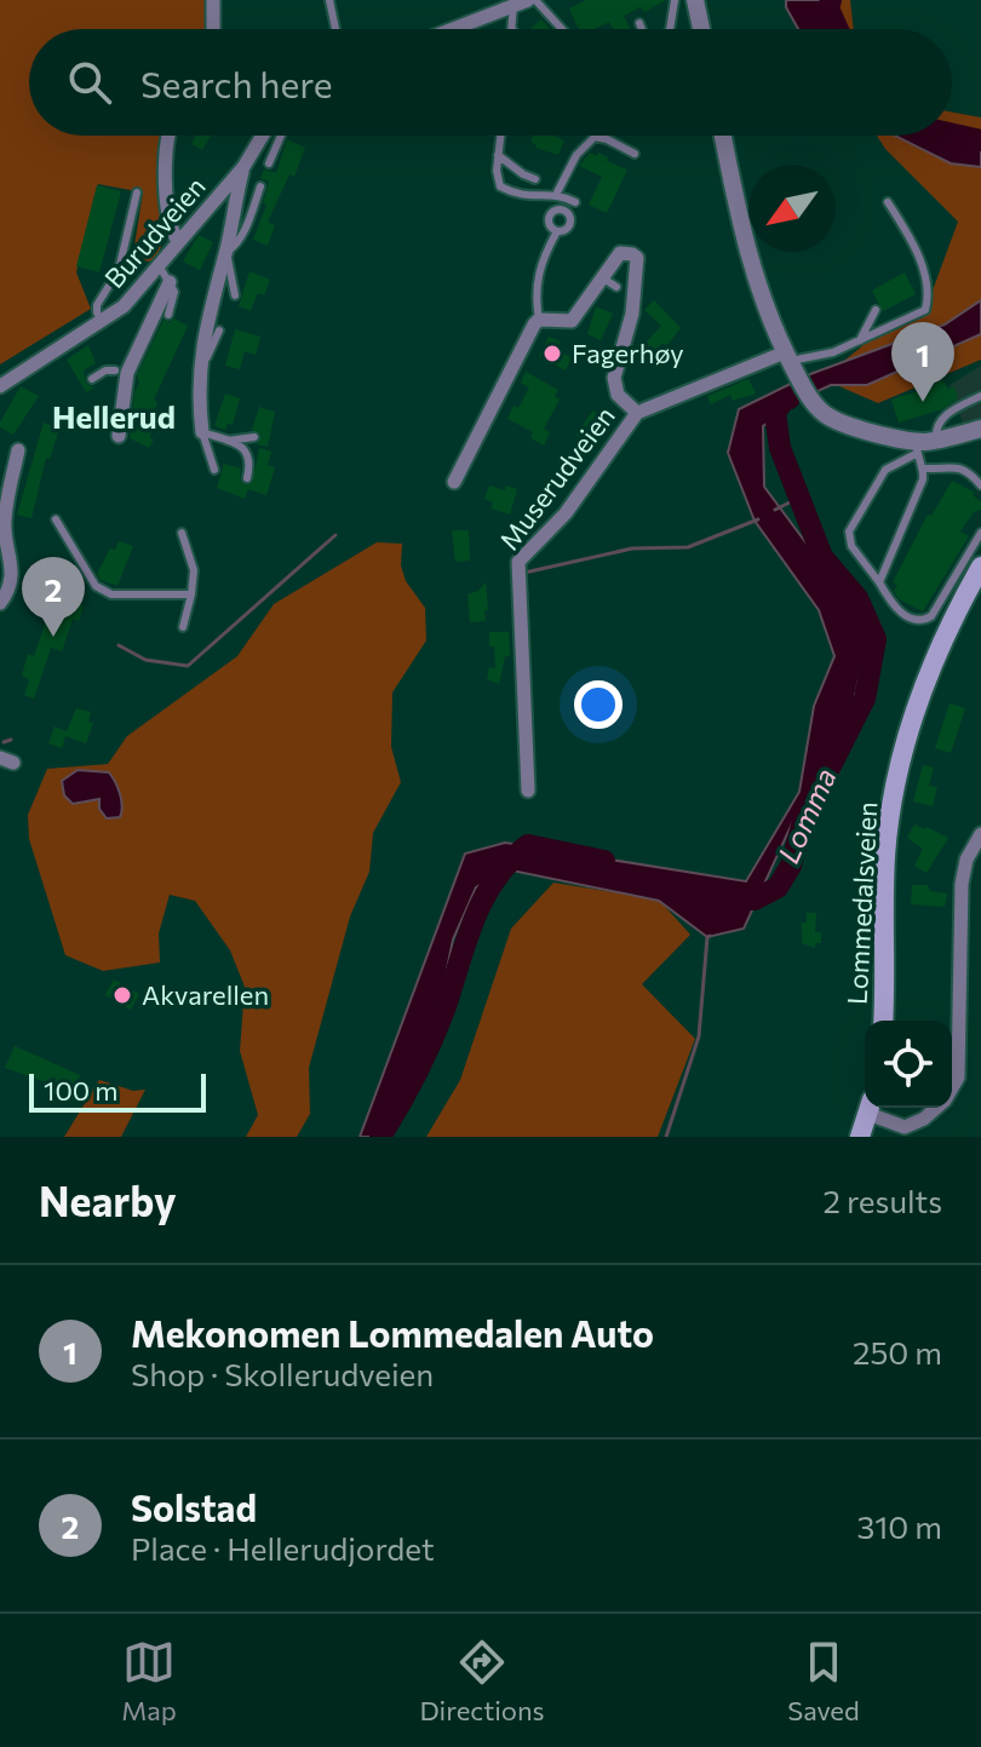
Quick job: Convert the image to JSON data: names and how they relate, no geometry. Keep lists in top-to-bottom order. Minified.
{"streets":{"main road":["Lommedalsveien"],"street":["Burudveien","Muserudveien"]},"districts":["Hellerud"],"water":["Lomma"],"places":["Fagerhøy","Akvarellen"],"scale_bar":"100 m","north":"bottom left","page":{"search":"Search here","pins":["1","2"],"scale":"100 m","heading":["Nearby","2 results"],"list":[{"mark":"1","name":"Mekonomen Lommedalen Auto","note":"Shop · Skollerudveien","value":"250 m"},{"mark":"2","name":"Solstad","note":"Place · Hellerudjordet","value":"310 m"}],"nav":["Map","Directions","Saved"]}}
